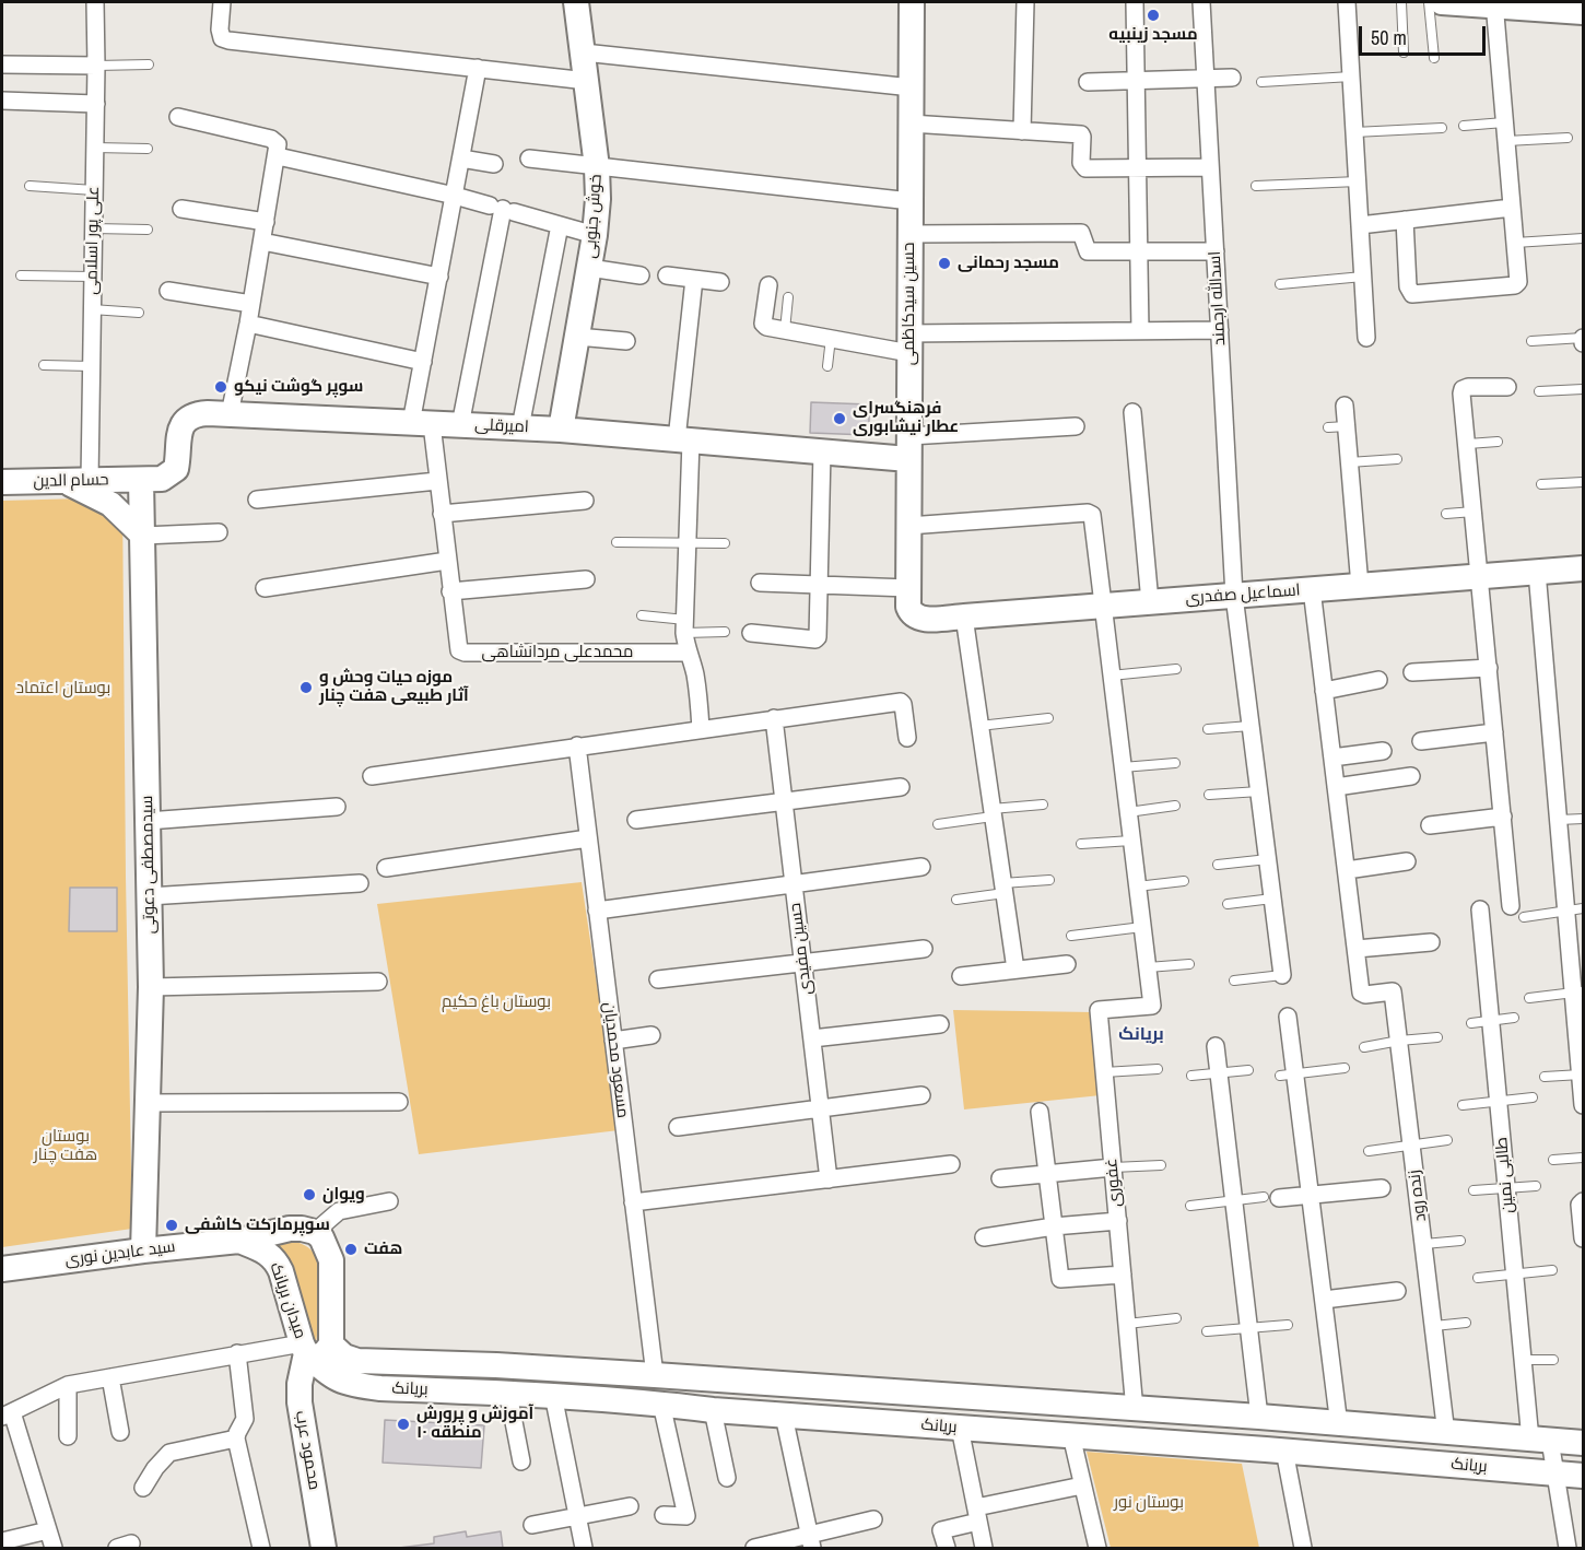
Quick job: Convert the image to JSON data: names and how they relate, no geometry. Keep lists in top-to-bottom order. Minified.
{"streets":{"main road":["خوش جنوبی","حسین سیدکاظمی","امیرقلی","حسام الدین","اسماعیل صفدری","سیدمصطفی دعوتی","سید عابدین نوری","میدان بریانک","بریانک","محمود عرب"],"street":["علی پور اسلامی","اسدالله ارجمند","محمدعلی مردانشاهی","حسین مفیدی","مسعود محمدیان","طالبی نمین","غفوری","زنده رود"]},"crossings":[["خوش جنوبی","امیرقلی"],["علی پور اسلامی","حسام الدین"],["اسدالله ارجمند","اسماعیل صفدری"],["حسین سیدکاظمی","امیرقلی"],["حسین سیدکاظمی","اسماعیل صفدری"],["امیرقلی","حسام الدین"],["امیرقلی","محمدعلی مردانشاهی"],["امیرقلی","سیدمصطفی دعوتی"],["حسام الدین","سیدمصطفی دعوتی"],["سیدمصطفی دعوتی","سید عابدین نوری"],["مسعود محمدیان","بریانک"],["طالبی نمین","بریانک"],["غفوری","بریانک"],["زنده رود","بریانک"],["سید عابدین نوری","میدان بریانک"],["میدان بریانک","بریانک"],["میدان بریانک","محمود عرب"],["بریانک","محمود عرب"]],"districts":["بریانک"],"parks":["بوستان اعتماد","بوستان باغ حکیم","بوستان هفت چنار","بوستان نور"],"places":["مسجد زینبیه","مسجد رحمانی","سوپر گوشت نیکو","فرهنگسرای عطار نیشابوری","موزه حیات وحش و آثار طبیعی هفت چنار","ویوان","سوپرمارکت کاشفی","هفت","آموزش و پرورش منطقه ۱۰"],"scale_bar":"50 m"}
